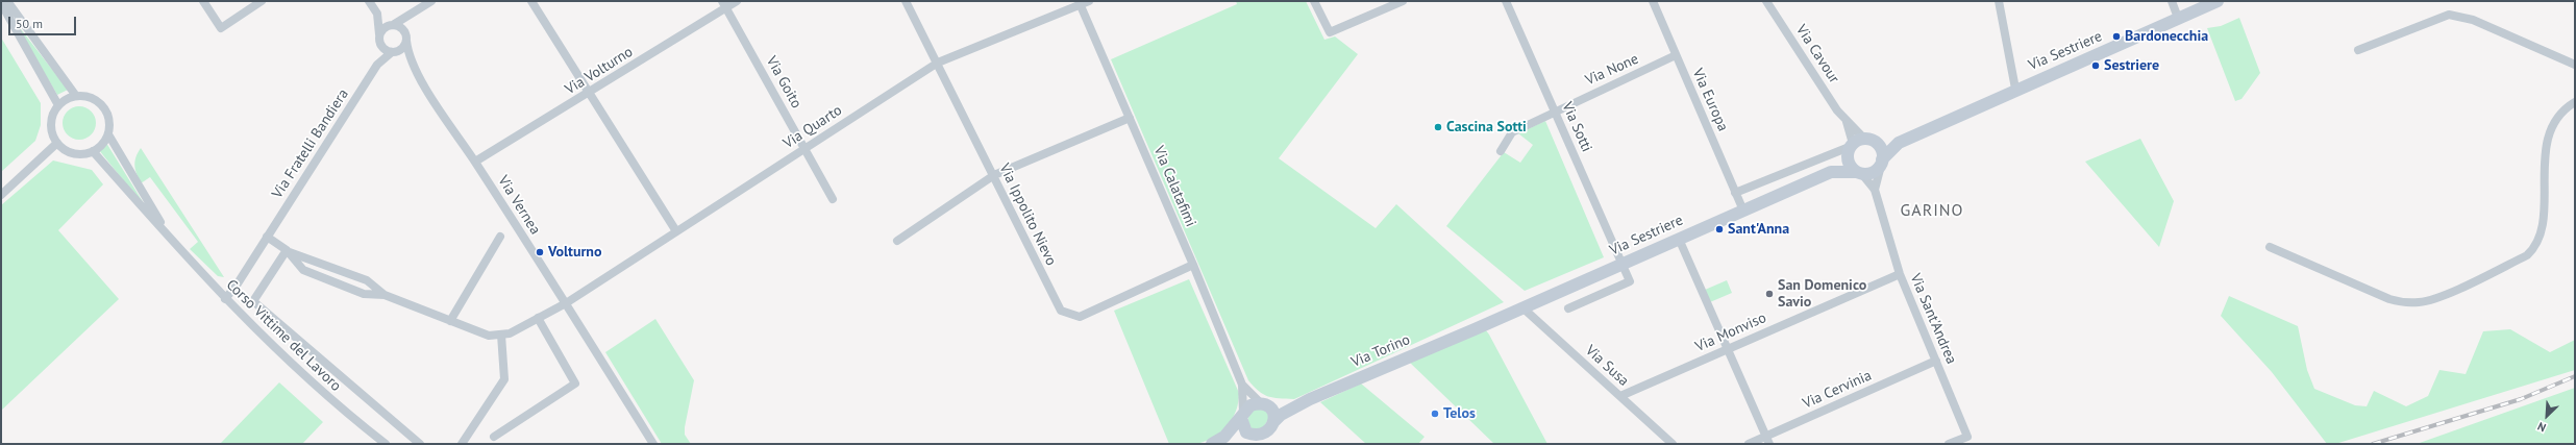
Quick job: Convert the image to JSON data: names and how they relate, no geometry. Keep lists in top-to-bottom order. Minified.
{"streets":{"main road":["Via Sestriere","Via Torino"],"street":["Via Cavour","Via None","Via Volturno","Via Goito","Via Europa","Via Quarto","Via Sotti","Via Fratelli Bandiera","Via Calatafimi","Via Vernea","Via Ippolito Nievo","Via Sant'Andrea","Via Monviso","Corso Vittime del Lavoro","Via Susa","Via Cervinia"]},"crossings":[["Via Sestriere","Via Europa"],["Via Sestriere","Via Sotti"],["Via Sestriere","Via Torino"],["Via Sestriere","Via Susa"],["Via None","Via Europa"],["Via None","Via Sotti"],["Via Volturno","Via Goito"],["Via Volturno","Via Vernea"],["Via Goito","Via Quarto"],["Via Quarto","Via Calatafimi"],["Via Quarto","Via Vernea"],["Via Quarto","Via Ippolito Nievo"],["Via Fratelli Bandiera","Corso Vittime del Lavoro"],["Via Calatafimi","Via Ippolito Nievo"],["Via Calatafimi","Via Torino"],["Via Sant'Andrea","Via Monviso"],["Via Sant'Andrea","Via Cervinia"],["Via Monviso","Via Susa"]],"districts":["GARINO"],"places":["Bardonecchia","Sestriere","Cascina Sotti","Sant'Anna","Volturno","San Domenico Savio","Telos"],"scale_bar":"50 m","north":"bottom left"}
